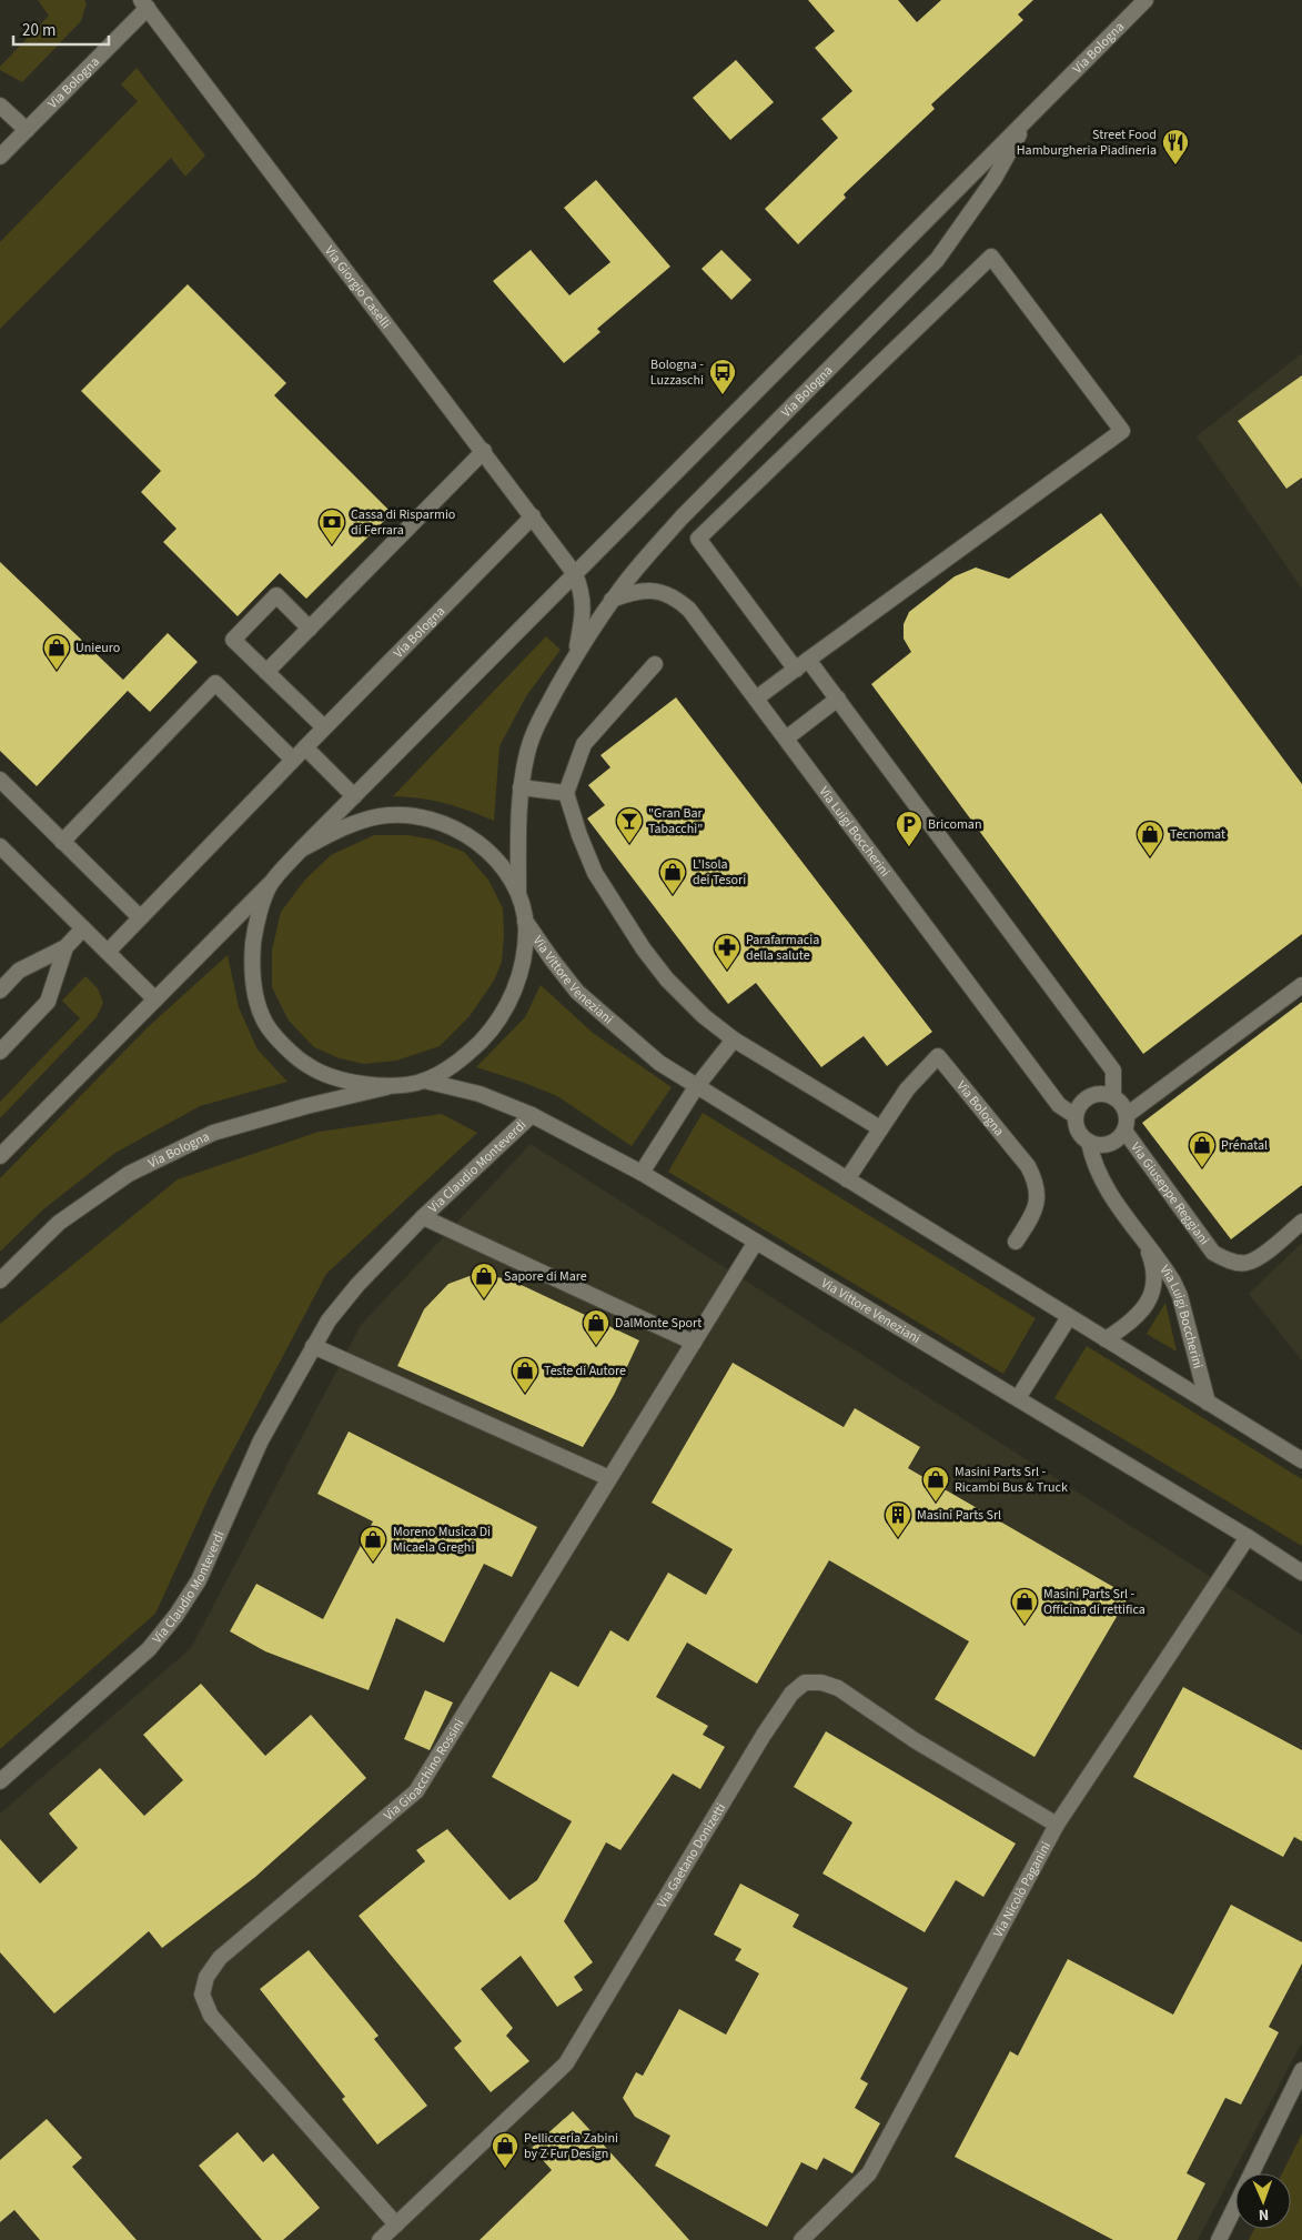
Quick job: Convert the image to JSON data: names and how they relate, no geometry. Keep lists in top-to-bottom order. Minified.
{"streets":{"street":["Via Bologna","Via Giorgio Caselli","Via Luigi Boccherini","Via Vittore Veneziani","Via Claudio Monteverdi","Via Giuseppe Reggiani","Via Gioacchino Rossini","Via Gaetano Donizetti","Via Nicolò Paganini"]},"crossings":[["Via Bologna","Via Giorgio Caselli"],["Via Bologna","Via Luigi Boccherini"],["Via Bologna","Via Vittore Veneziani"],["Via Luigi Boccherini","Via Vittore Veneziani"],["Via Luigi Boccherini","Via Giuseppe Reggiani"],["Via Vittore Veneziani","Via Claudio Monteverdi"],["Via Vittore Veneziani","Via Gioacchino Rossini"],["Via Vittore Veneziani","Via Nicolò Paganini"],["Via Claudio Monteverdi","Via Gioacchino Rossini"],["Via Gioacchino Rossini","Via Gaetano Donizetti"],["Via Gaetano Donizetti","Via Nicolò Paganini"]],"places":{"restaurant":["Street Food Hamburgheria Piadineria"],"bus stop":["Bologna - Luzzaschi"],"bank":["Cassa di Risparmio di Ferrara"],"shop":["Unieuro","Tecnomat","L'Isola dei Tesori","Prénatal","Sapore di Mare","DalMonte Sport","Teste di Autore","Masini Parts Srl - Ricambi Bus & Truck","Moreno Musica Di Micaela Greghi","Masini Parts Srl - Officina di rettifica","Pellicceria Zabini by Z Fur Design"],"bar":["\"Gran Bar Tabacchi\""],"parking":["Bricoman"],"pharmacy":["Parafarmacia della salute"],"building":["Masini Parts Srl"]},"scale_bar":"20 m","north":"bottom"}
